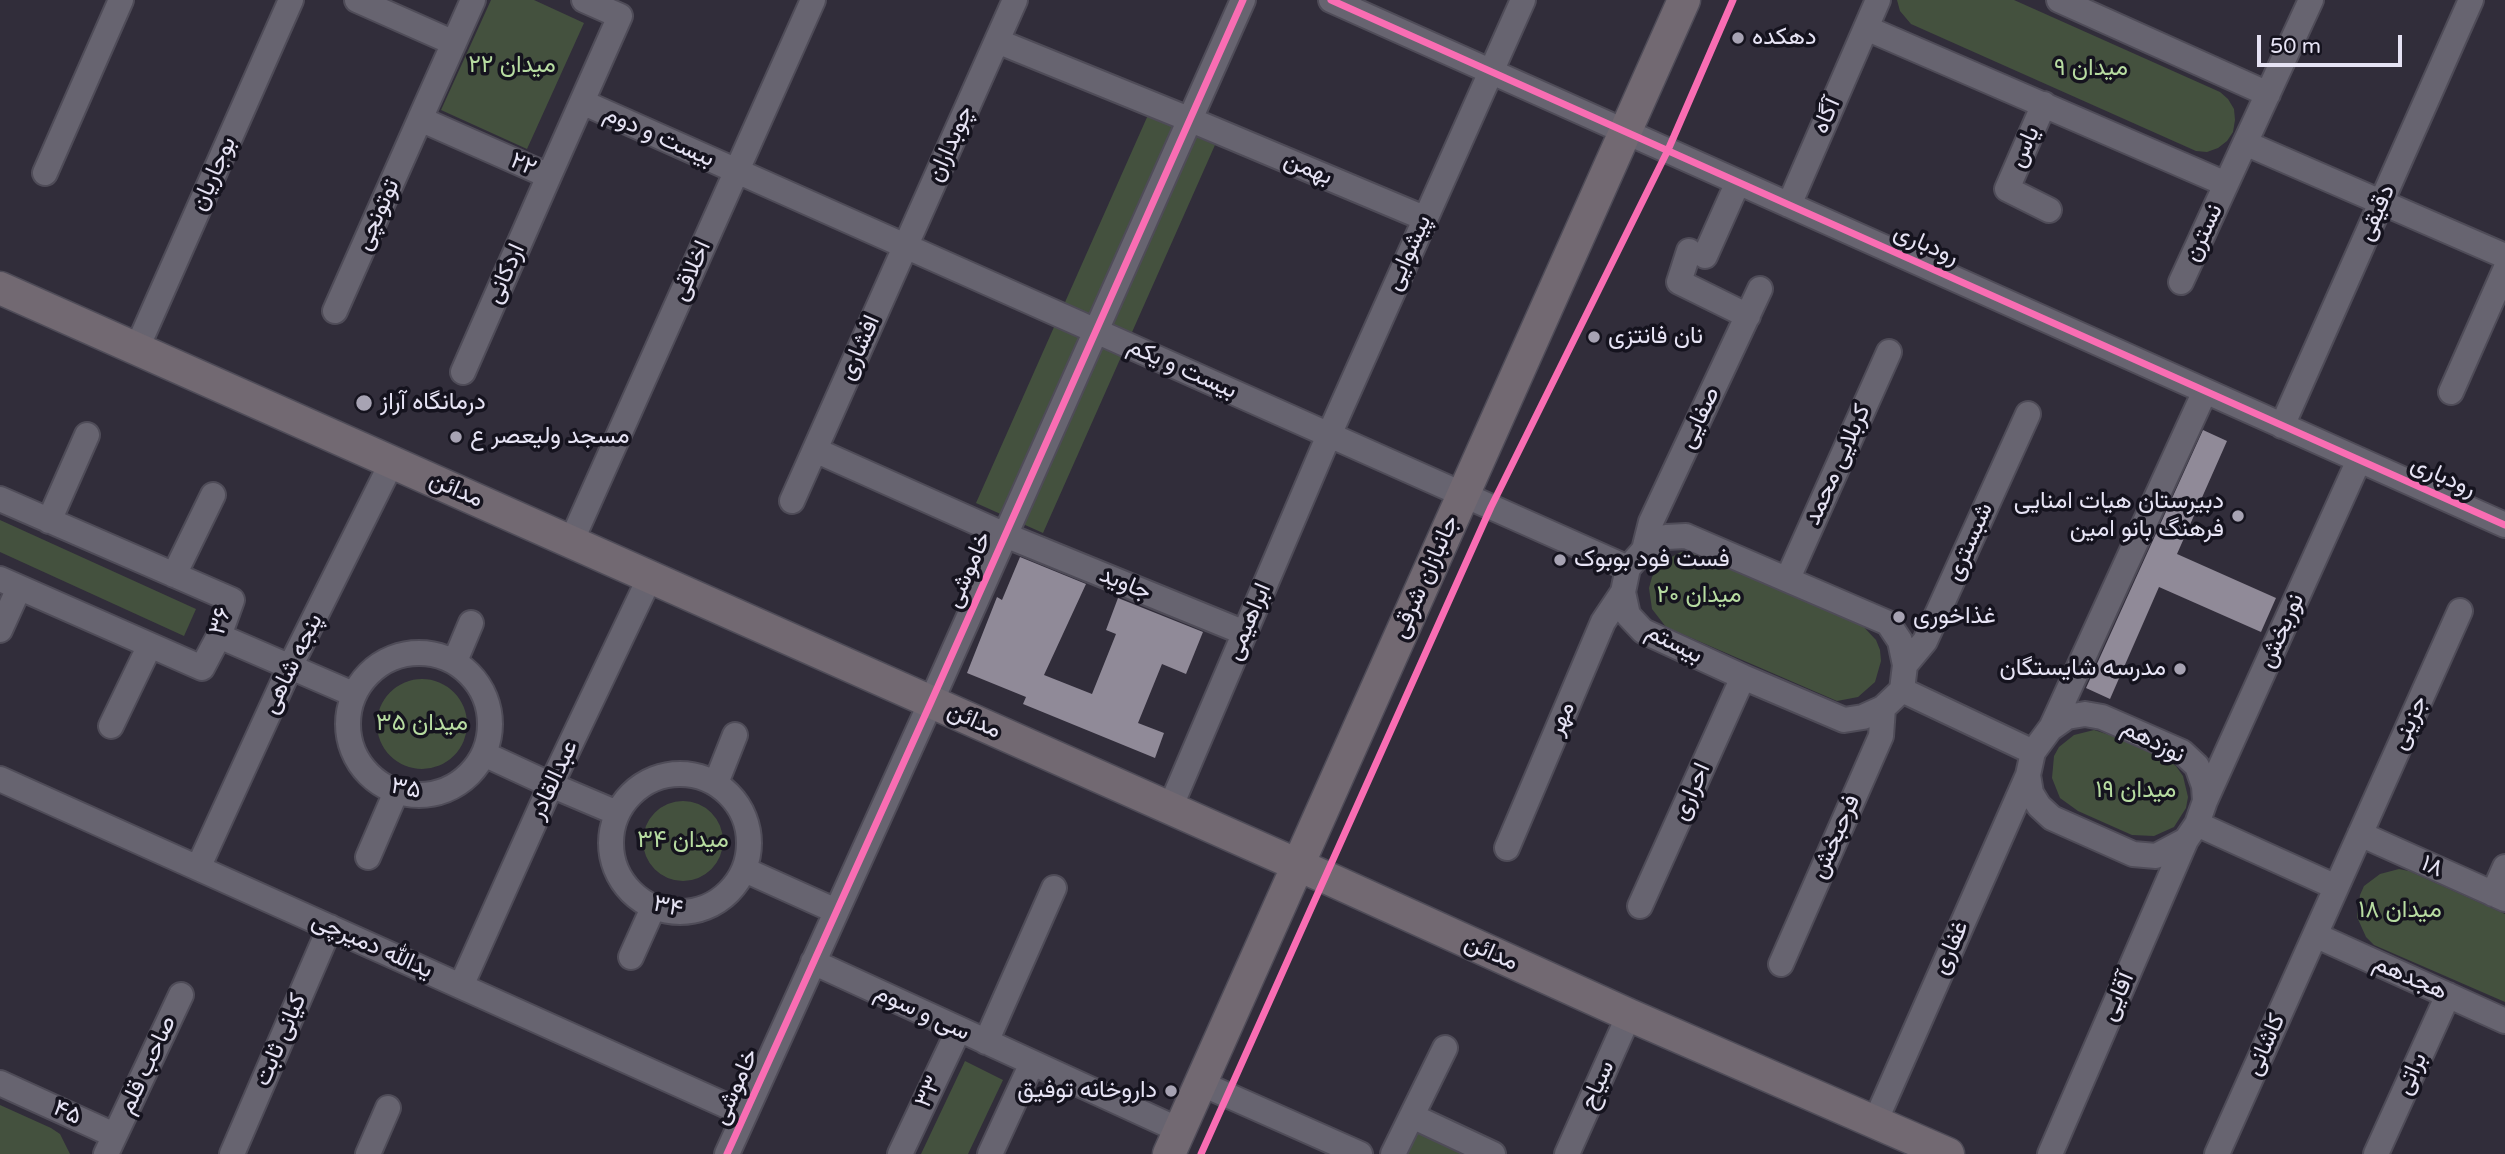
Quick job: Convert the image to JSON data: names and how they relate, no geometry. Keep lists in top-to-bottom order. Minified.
{"streets":{"main road":["مدائن","جانبازان شرقی"],"street":["آگاه","بیست و دوم","چوبداران","یاس","۲۲","بهمن","بوجاریان","دقیقی","توتونچی","نسترن","رودباری","پیشوایی","اخلاقی","اردکانی","افشاری","بیست و یکم","صفایی","کربلایی محمد","شبستری","خاموشی","جاوید","۳۶","ابراهیمی","نوربخش","بیستم","پنجه شاهی","مهر","جزینی","نوزدهم","عبدالقادر","۳۵","احراری","فرحبخش","۱۸","۳۴","یدالله دمیرچی","غفاری","هجدهم","آقایی","سی و سوم","کیانی ثابت","کاشانی","صاحب قلم","براتی","سیاح","۳۳","۴۵"]},"crossings":[["آگاه","رودباری"],["بیست و دوم","۲۲"],["بیست و دوم","اخلاقی"],["بیست و دوم","بیست و یکم"],["چوبداران","افشاری"],["چوبداران","بیست و یکم"],["۲۲","توتونچی"],["۲۲","اردکانی"],["بهمن","پیشوایی"],["بهمن","خاموشی"],["بوجاریان","مدائن"],["دقیقی","رودباری"],["رودباری","پیشوایی"],["رودباری","جانبازان شرقی"],["رودباری","نوربخش"],["پیشوایی","بیست و یکم"],["پیشوایی","ابراهیمی"],["اخلاقی","بیست و یکم"],["اخلاقی","مدائن"],["افشاری","بیست و یکم"],["بیست و یکم","صفایی"],["بیست و یکم","خاموشی"],["بیست و یکم","جانبازان شرقی"],["بیست و یکم","ابراهیمی"],["بیست و یکم","بیستم"],["بیست و یکم","مهر"],["صفایی","بیستم"],["صفایی","مهر"],["مدائن","خاموشی"],["مدائن","جانبازان شرقی"],["مدائن","ابراهیمی"],["مدائن","پنجه شاهی"],["مدائن","عبدالقادر"],["مدائن","غفاری"],["مدائن","سیاح"],["خاموشی","جاوید"],["خاموشی","یدالله دمیرچی"],["خاموشی","سی و سوم"],["جانبازان شرقی","سی و سوم"],["جاوید","ابراهیمی"],["نوربخش","نوزدهم"],["نوربخش","غفاری"],["نوربخش","آقایی"],["بیستم","مهر"],["بیستم","احراری"],["بیستم","فرحبخش"],["پنجه شاهی","یدالله دمیرچی"],["جزینی","۱۸"],["جزینی","کاشانی"],["نوزدهم","غفاری"],["نوزدهم","آقایی"],["عبدالقادر","یدالله دمیرچی"],["یدالله دمیرچی","کیانی ثابت"],["غفاری","آقایی"],["هجدهم","کاشانی"],["هجدهم","براتی"],["سی و سوم","۳۳"],["صاحب قلم","۴۵"]],"parks":["میدان ۲۲","میدان ۹","میدان ۲۰","میدان ۳۵","میدان ۱۹","میدان ۳۴","میدان ۱۸"],"places":["دهکده","نان فانتزی","درمانگاه آراز","مسجد ولیعصر ع","دبیرستان هیات امنایی فرهنگ بانو امین","فست فود بوبوک","غذاخوری","مدرسه شایستگان","داروخانه توفیق"],"scale_bar":"50 m"}
